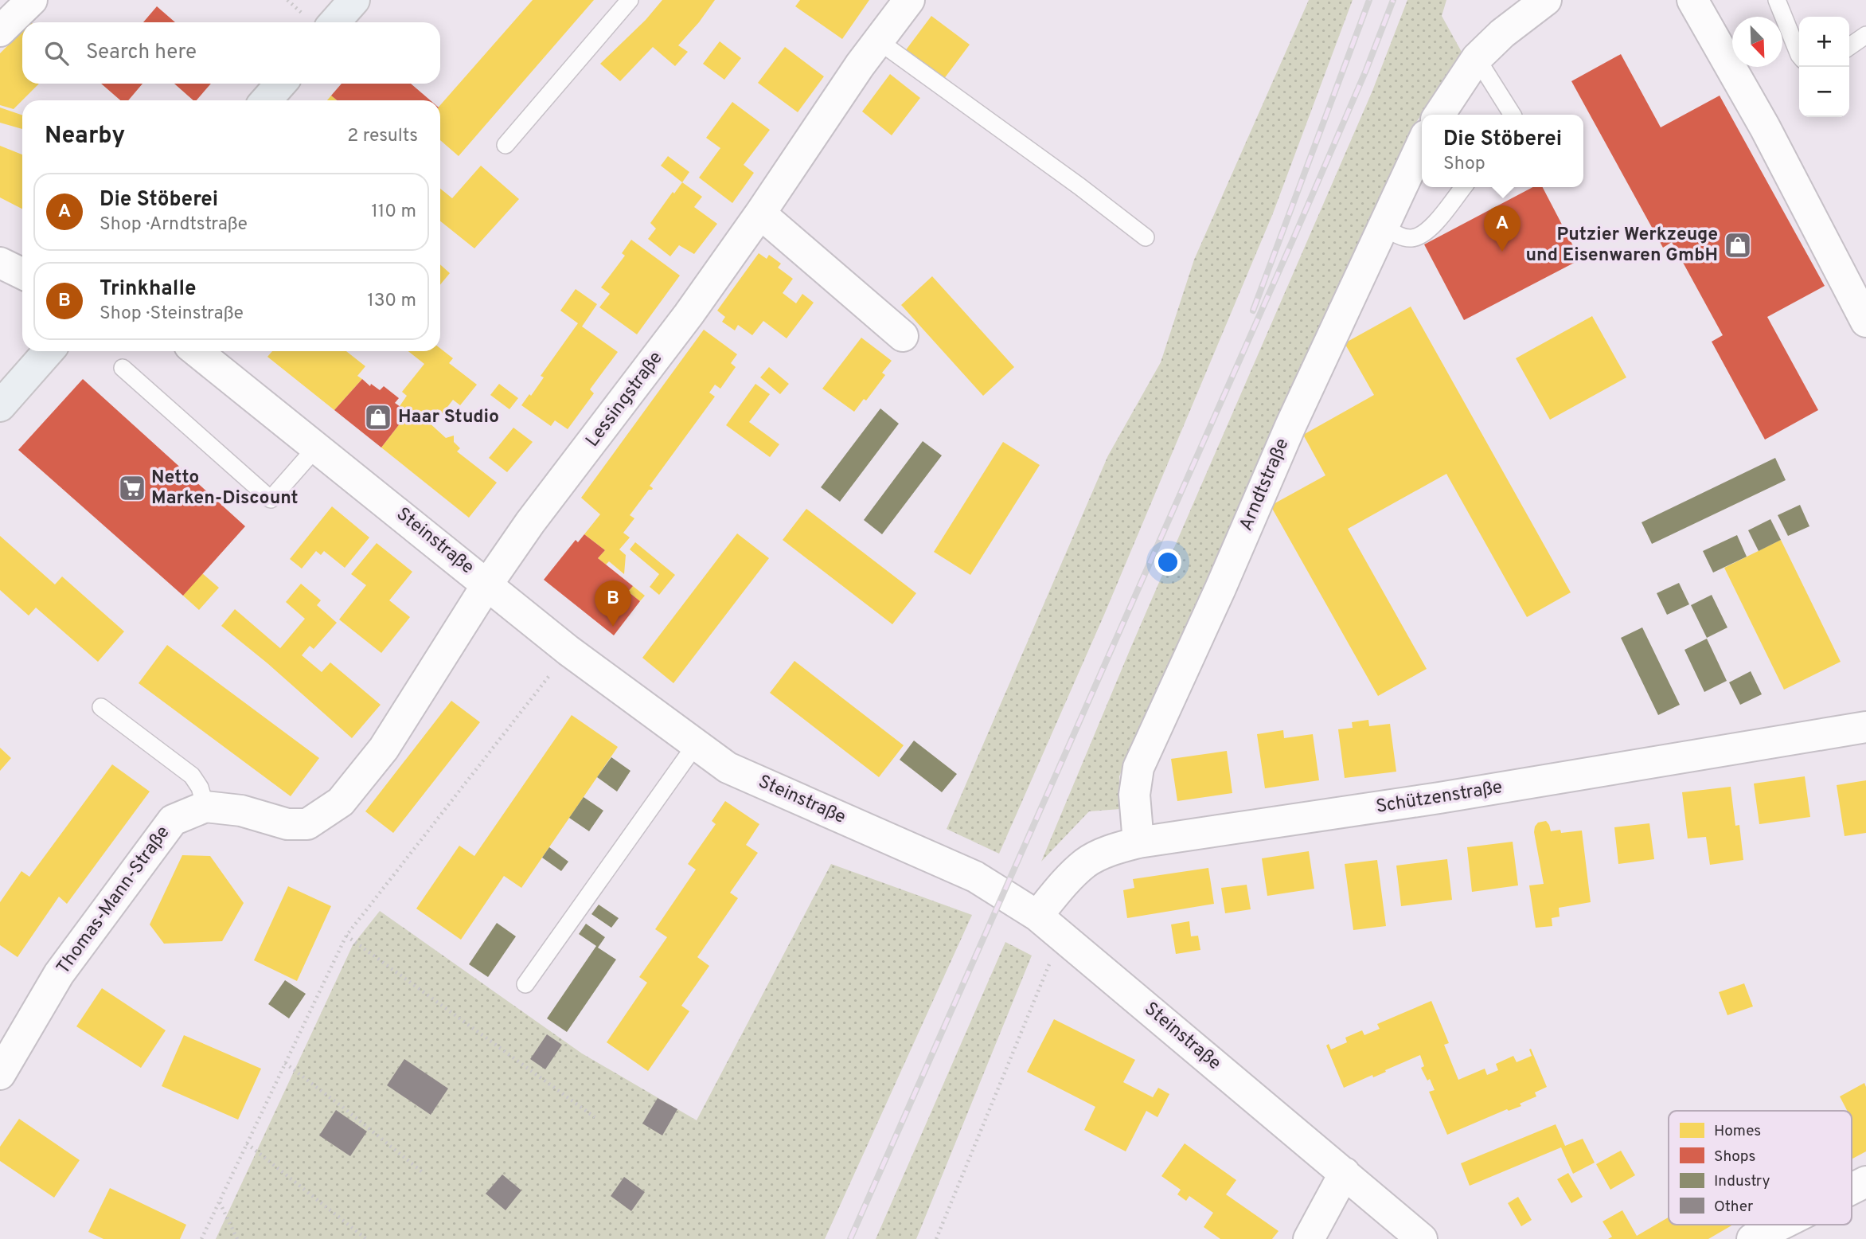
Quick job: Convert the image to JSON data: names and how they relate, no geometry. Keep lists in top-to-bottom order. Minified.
{"streets":{"street":["Lessingstraße","Arndtstraße","Steinstraße","Schützenstraße","Thomas-Mann-Straße"]},"crossings":[["Lessingstraße","Steinstraße"],["Lessingstraße","Thomas-Mann-Straße"],["Arndtstraße","Schützenstraße"],["Steinstraße","Schützenstraße"],["Steinstraße","Thomas-Mann-Straße"]],"places":{"shop":["Putzier Werkzeuge und Eisenwaren GmbH","Haar Studio"],"supermarket":["Netto Marken-Discount"]},"legend":["Homes","Shops","Industry","Other"],"north":"bottom right","page":{"map_buttons":["+","−"],"search":"Search here","heading":["Nearby","2 results"],"popup":["Die Stöberei","Shop"],"list":[{"mark":"A","name":"Die Stöberei","note":"Shop · Arndtstraße","value":"110 m"},{"mark":"B","name":"Trinkhalle","note":"Shop · Steinstraße","value":"130 m"}],"pins":["A","B"]}}
